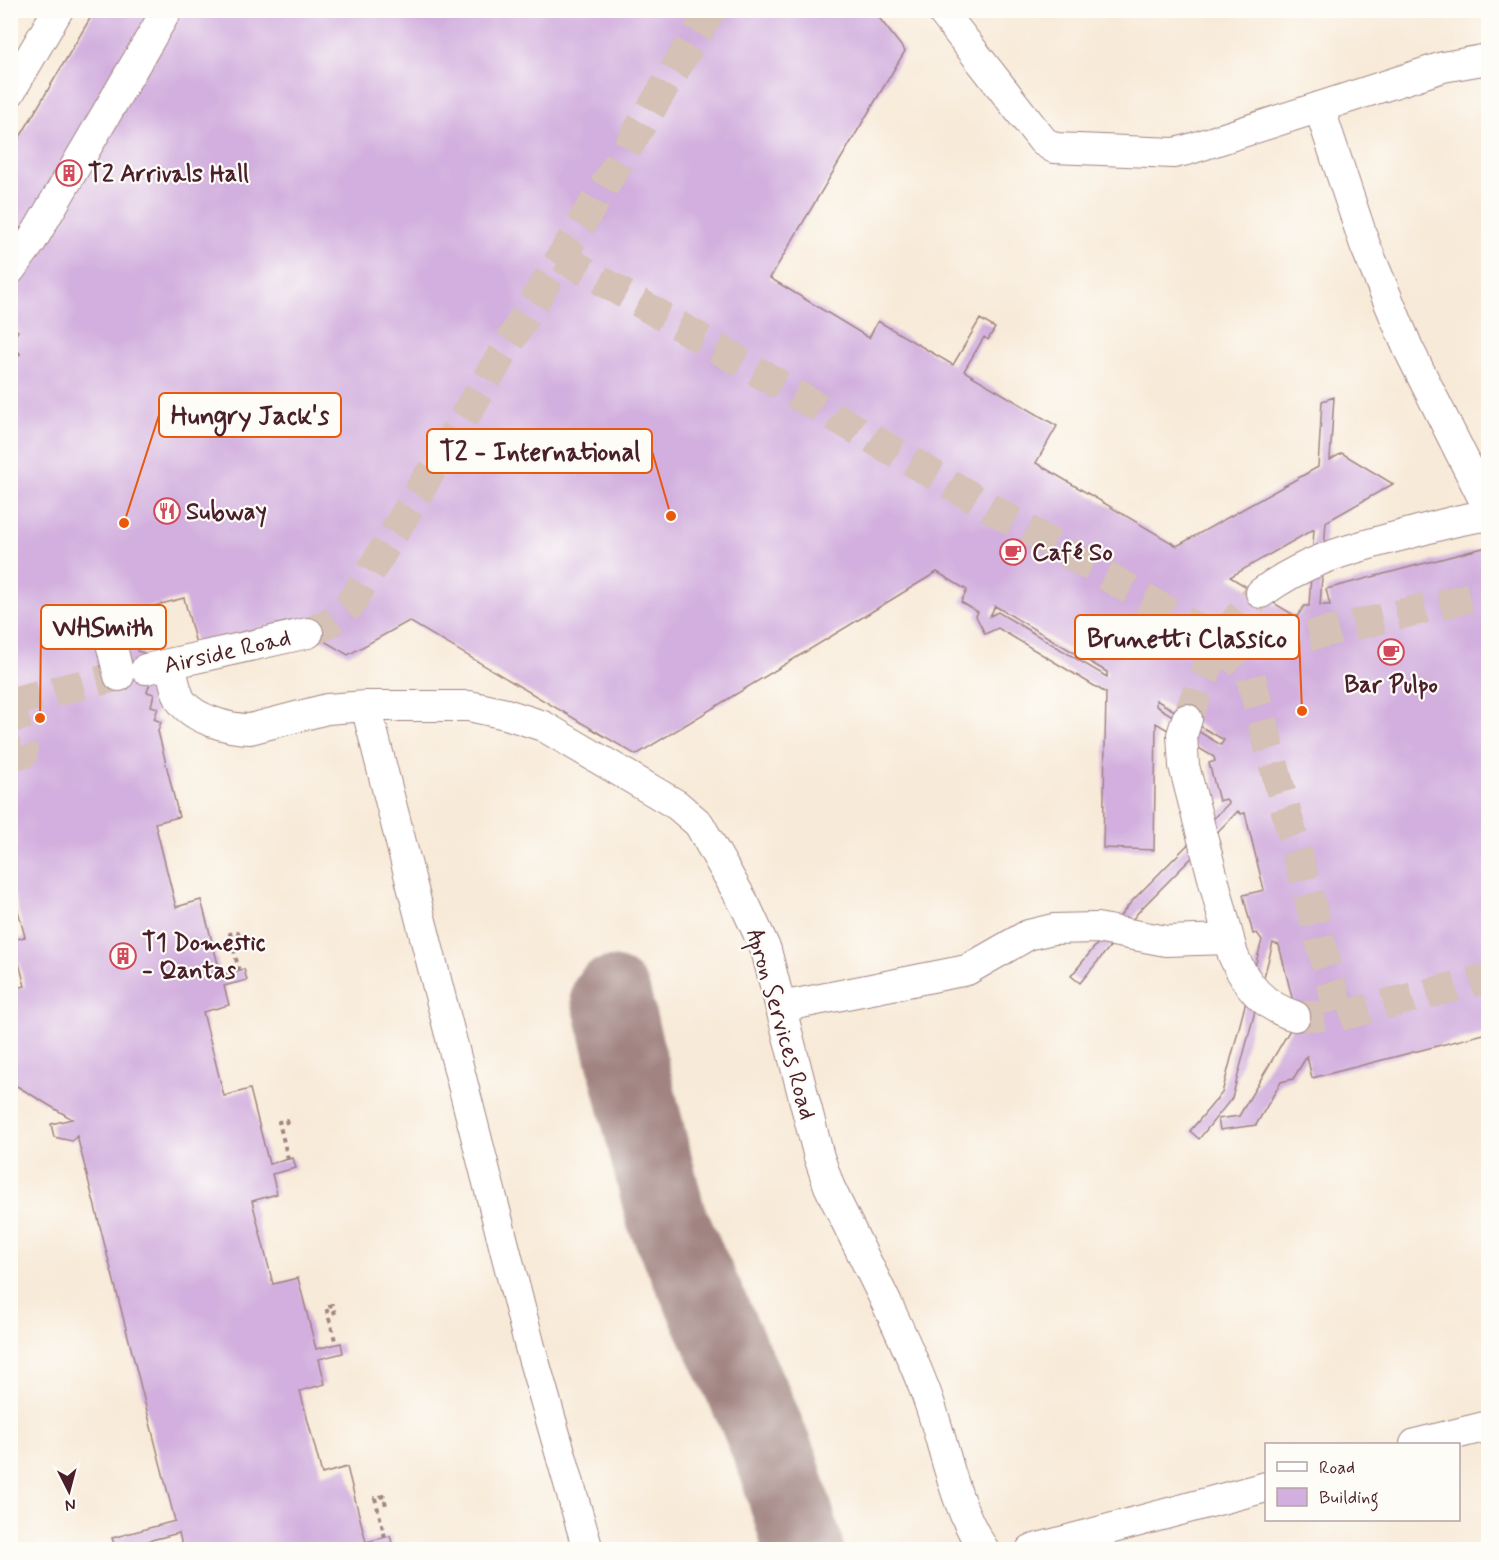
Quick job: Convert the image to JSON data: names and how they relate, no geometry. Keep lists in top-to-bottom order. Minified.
{"streets":{"street":["Airside Road","Apron Services Road"]},"crossings":[["Airside Road","Apron Services Road"]],"places":{"building":["T2 Arrivals Hall","T1 Domestic - Qantas"],"restaurant":["Subway"],"other":["T2 - International","Hungry Jack's","Brunetti Classico","WHSmith"],"cafe":["Café So","Bar Pulpo"]},"legend":["Road","Building"],"north":"bottom"}
